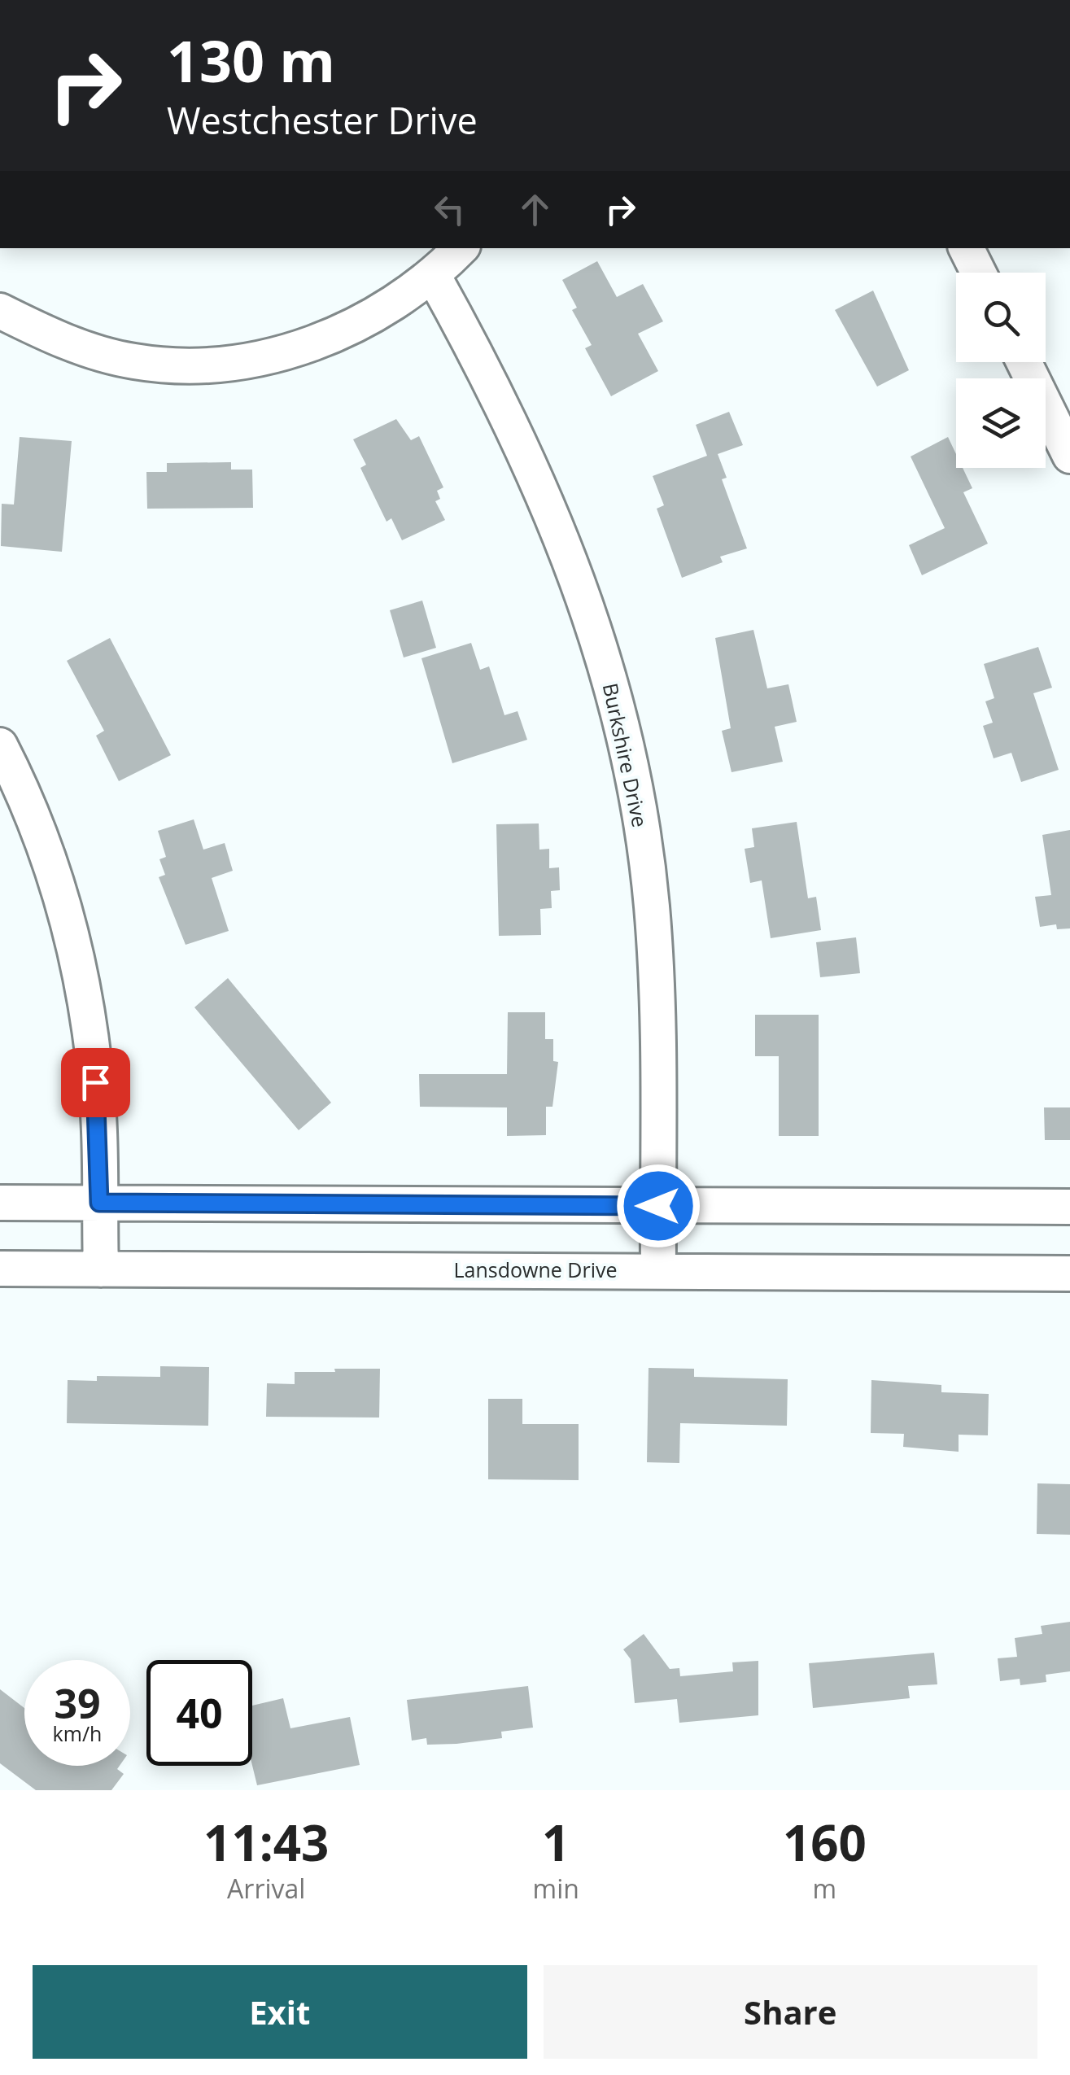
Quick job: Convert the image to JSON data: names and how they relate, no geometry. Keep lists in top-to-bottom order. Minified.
{"streets":{"street":["Burkshire Drive","Lansdowne Drive"]},"crossings":[["Burkshire Drive","Lansdowne Drive"]],"page":{"turn":["130 m","Westchester Drive"],"speed":"39 km/h","limit":"40","eta":["11:43","Arrival","1","min","160","m"],"buttons":["Exit","Share"]}}
